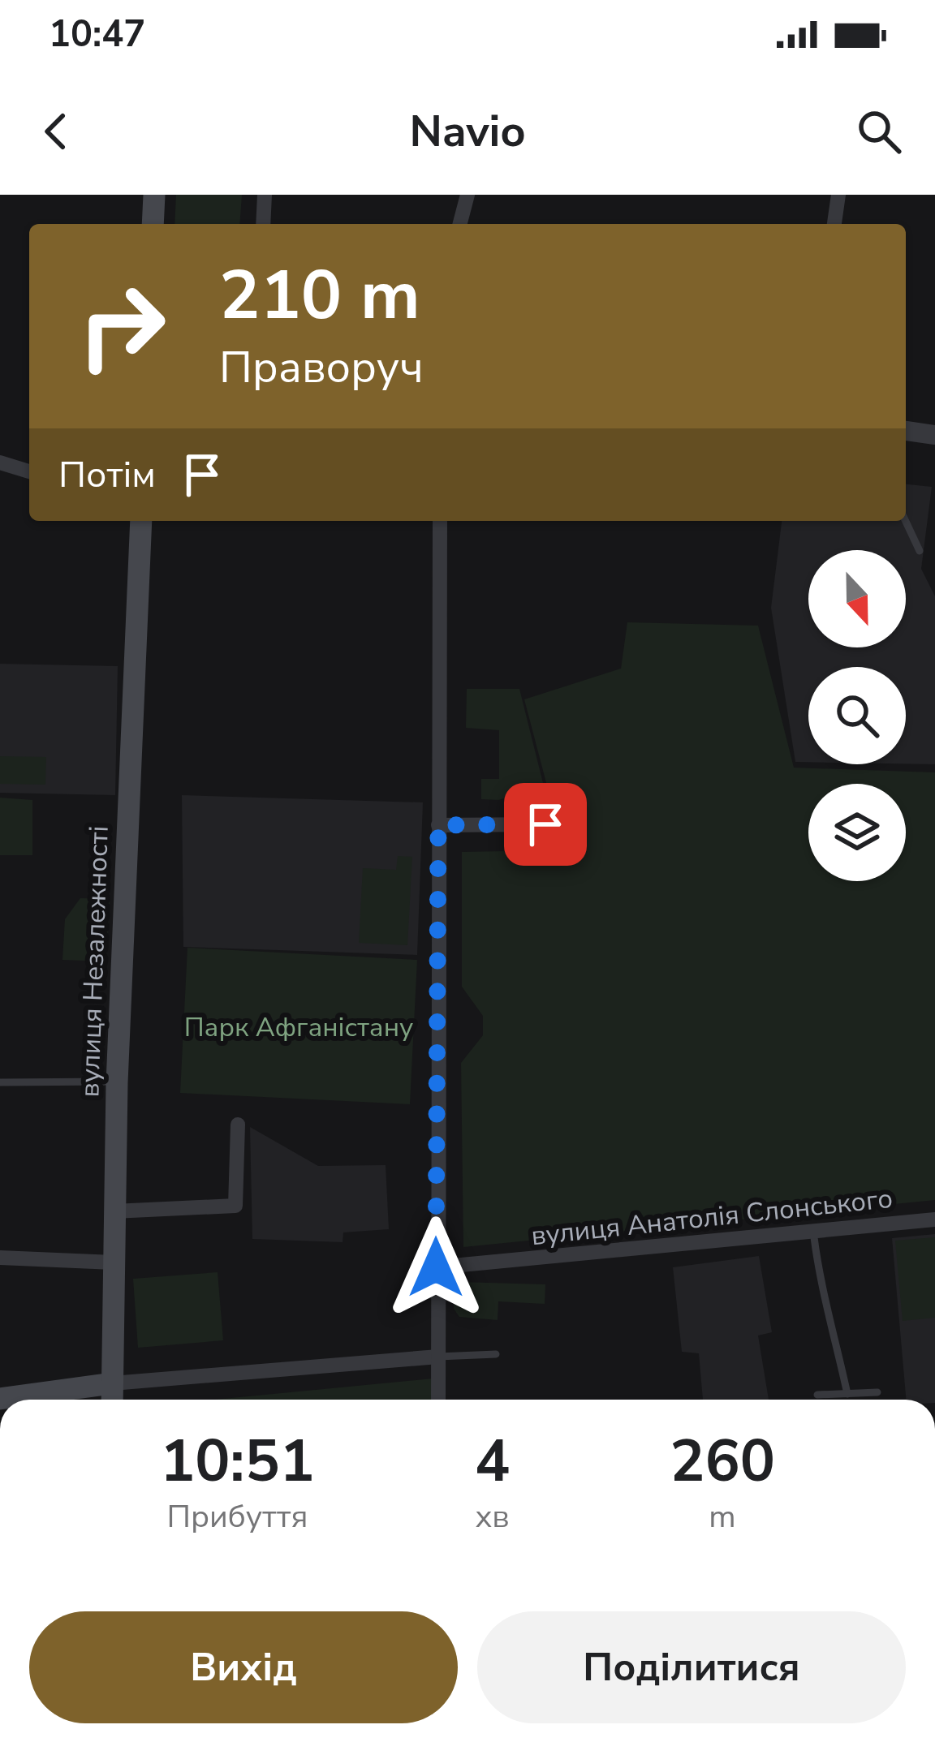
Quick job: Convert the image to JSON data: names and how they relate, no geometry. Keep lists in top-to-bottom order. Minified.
{"streets":{"main road":["вулиця Незалежності"],"street":["вулиця Анатолія Слонського"]},"parks":["Парк Афганістану"],"north":"bottom","page":{"status":"10:47","header":"Navio","turn":["210 m","Праворуч"],"then":"Потім","eta":["10:51","Прибуття","4","хв","260","m"],"buttons":["Вихід","Поділитися"]}}
